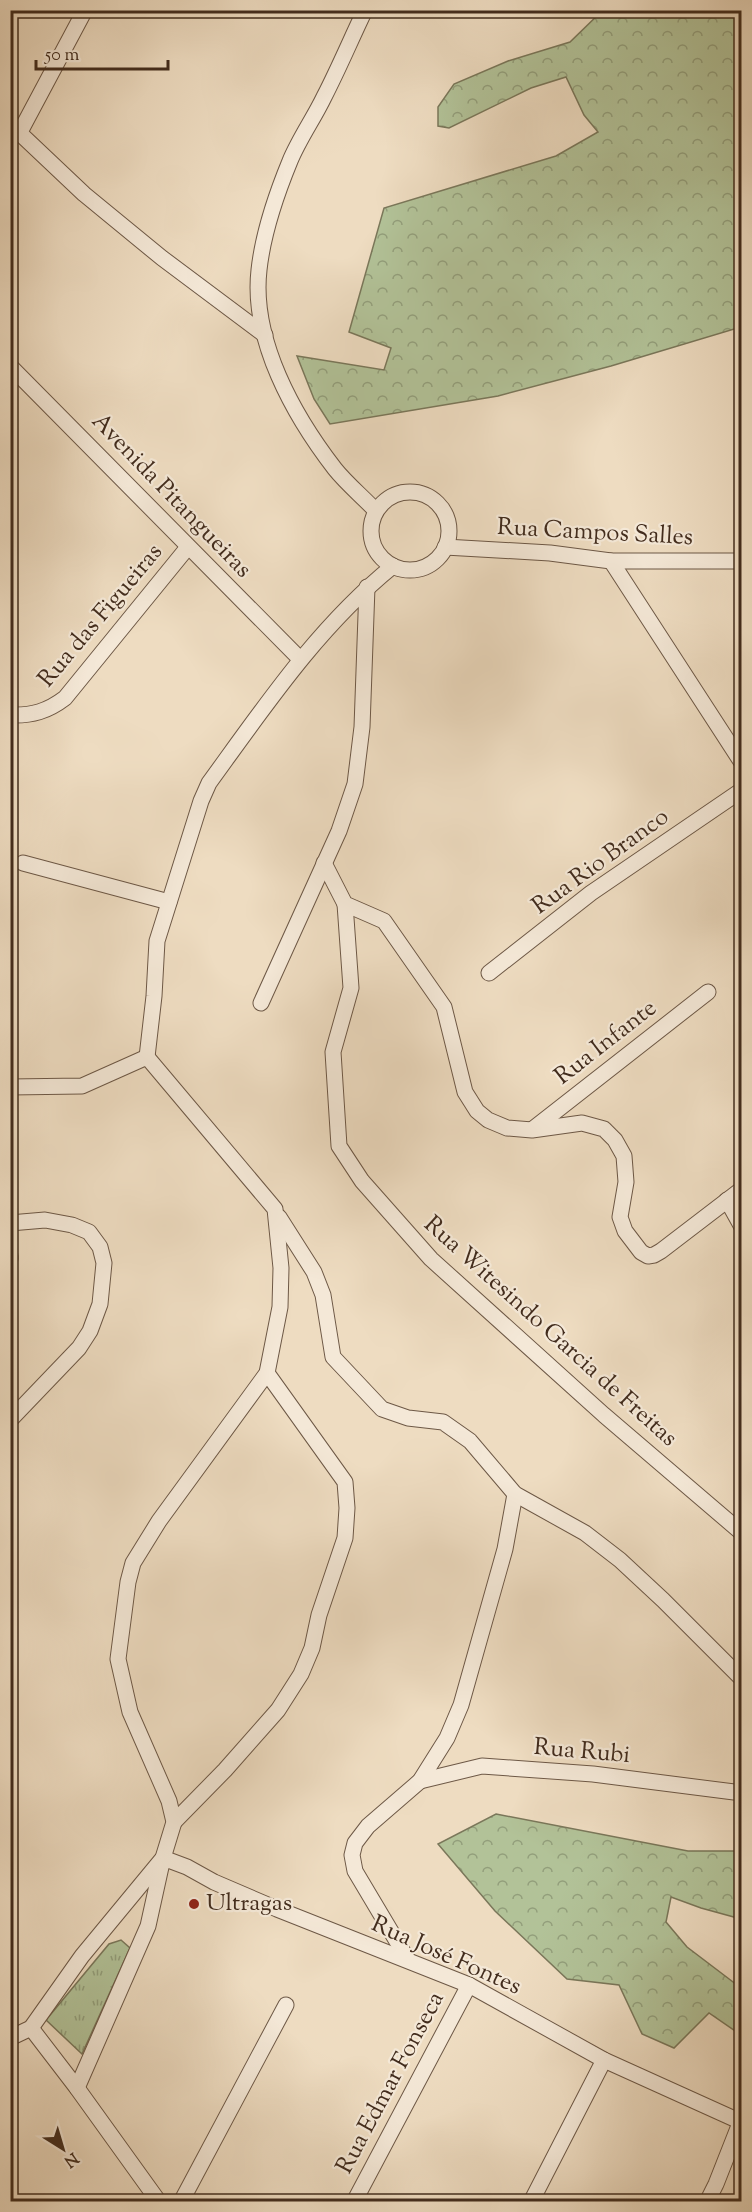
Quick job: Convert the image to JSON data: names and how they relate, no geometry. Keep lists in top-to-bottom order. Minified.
{"streets":{"street":["Avenida Pitangueiras","Rua Campos Salles","Rua das Figueiras","Rua Rio Branco","Rua Infante","Rua Witesindo Garcia de Freitas","Rua Rubi","Rua José Fontes","Rua Edmar Fonseca"]},"crossings":[["Avenida Pitangueiras","Rua das Figueiras"],["Rua José Fontes","Rua Edmar Fonseca"]],"places":["Ultragas"],"scale_bar":"50 m","north":"bottom right"}
